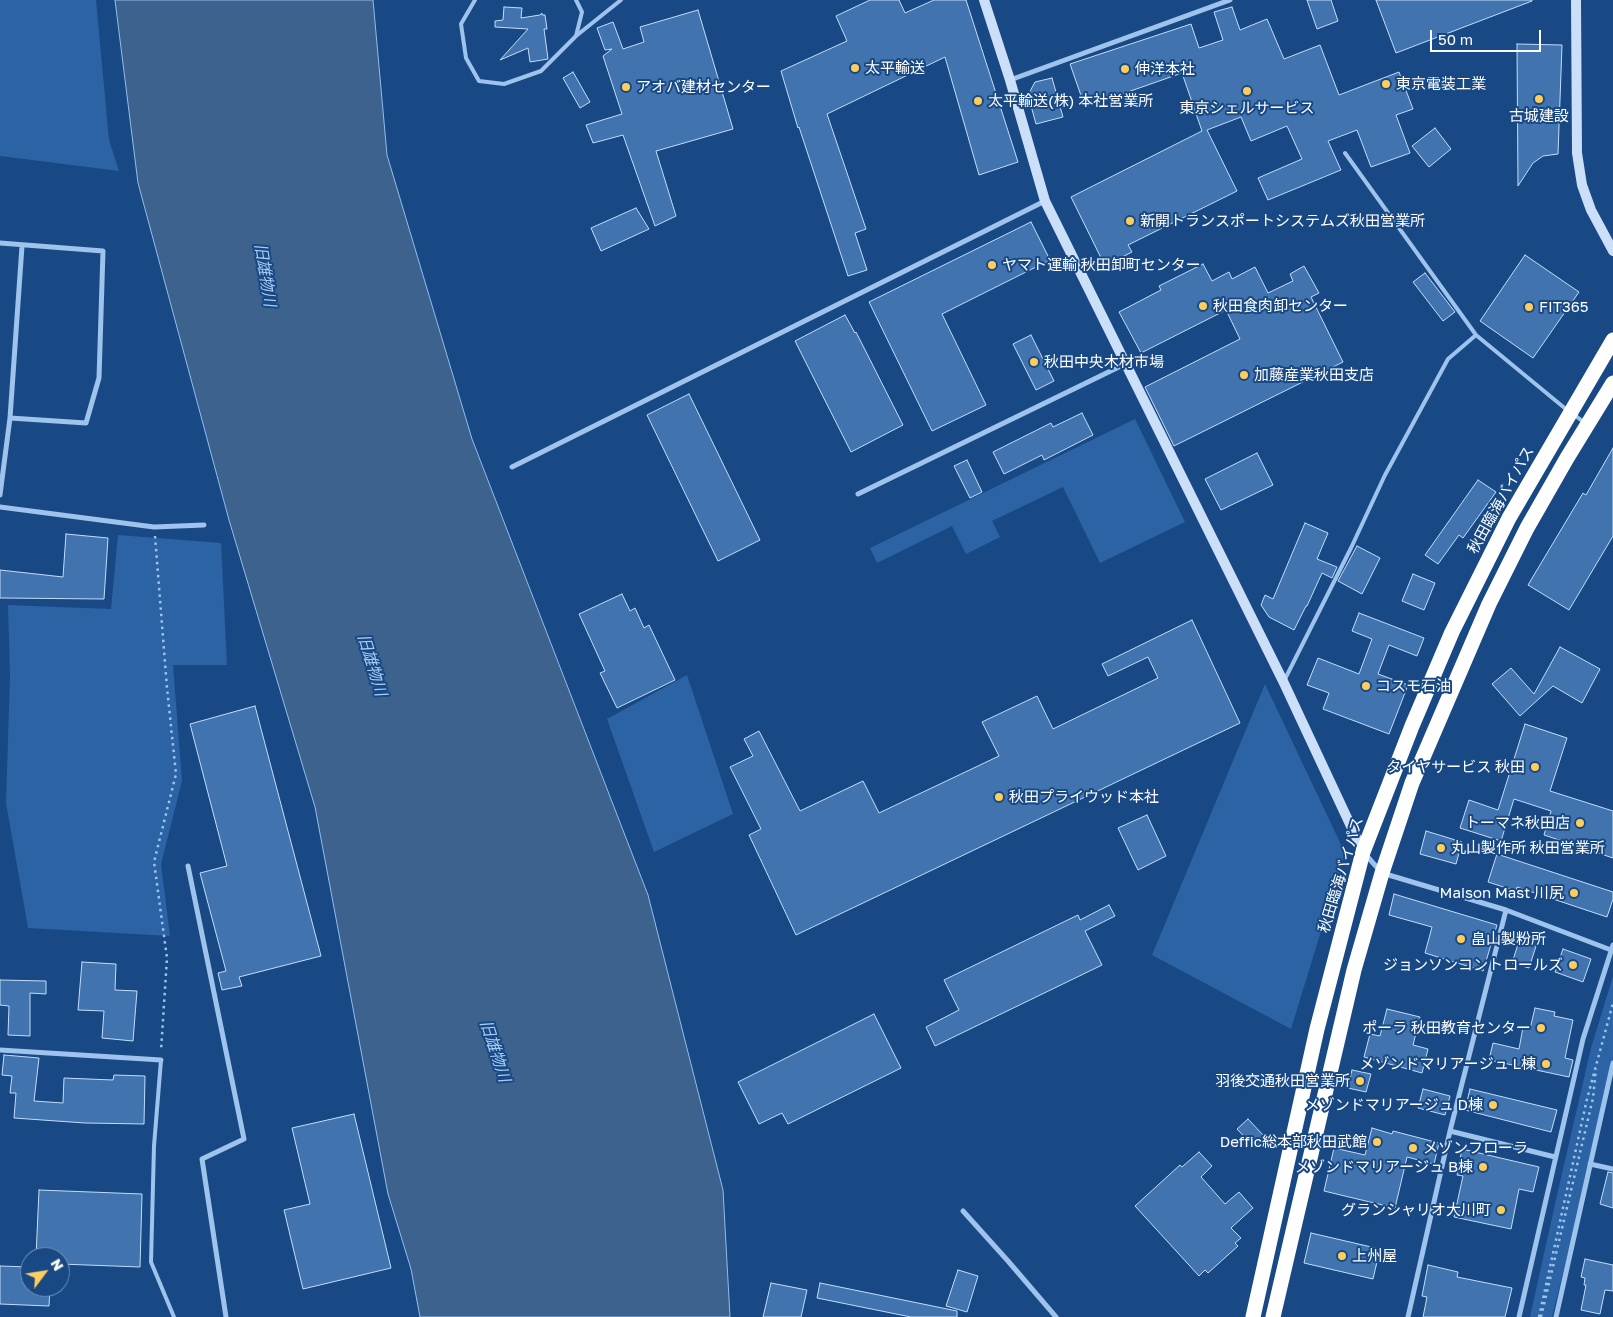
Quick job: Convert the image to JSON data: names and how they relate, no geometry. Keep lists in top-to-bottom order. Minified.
{"streets":{"highway":["秋田臨海バイパス"]},"water":["旧雄物川"],"places":["太平輸送","伸洋本社","東京電装工業","アオバ建材センター","東京シェルサービス","古城建設","太平輸送(株) 本社営業所","新開トランスポートシステムズ秋田営業所","ヤマト運輸 秋田卸町センター","秋田食肉卸センター","FIT365","秋田中央木材市場","加藤産業秋田支店","コスモ石油","タイヤサービス 秋田","秋田プライウッド本社","トーマネ秋田店","丸山製作所 秋田営業所","Maison Mast 川尻","畠山製粉所","ジョンソンコントロールズ","ポーラ 秋田教育センター","メゾンドマリアージュ L棟","羽後交通秋田営業所","メゾンドマリアージュ D棟","Deffic総本部秋田武館","メゾンフローラ","メゾンドマリアージュ B棟","グランシャリオ大川町","上州屋"],"scale_bar":"50 m","north":"top right"}
